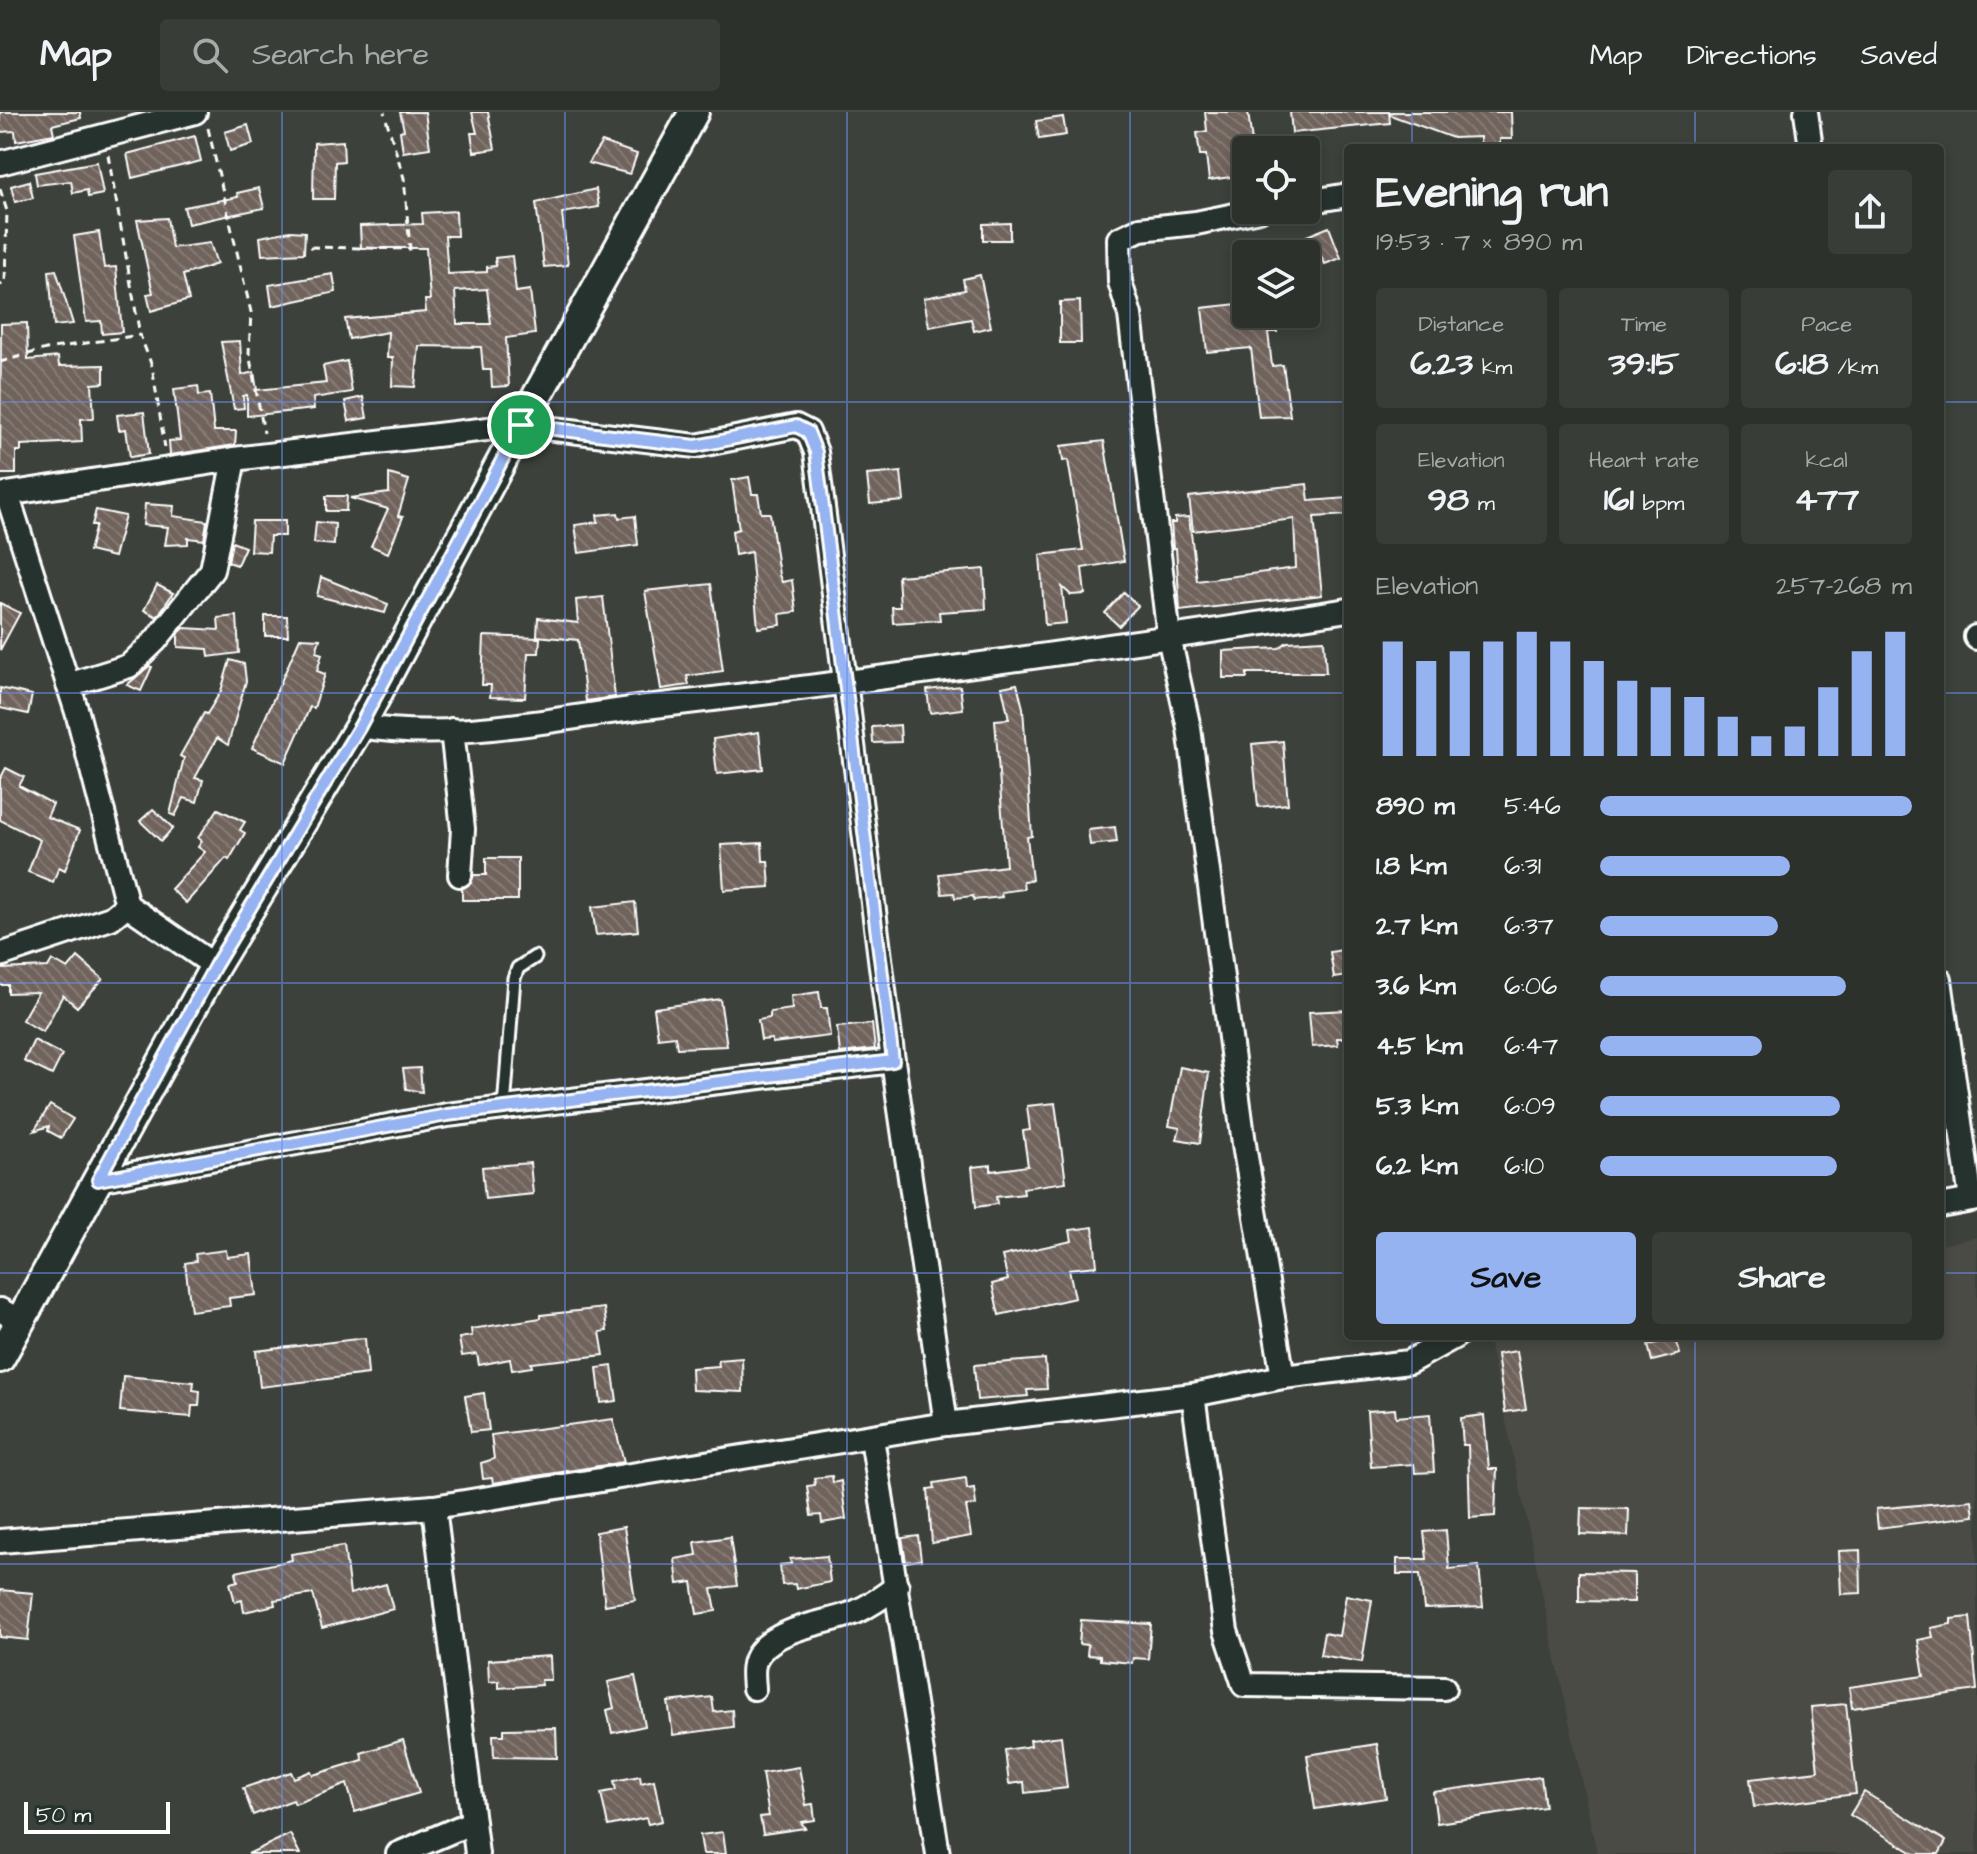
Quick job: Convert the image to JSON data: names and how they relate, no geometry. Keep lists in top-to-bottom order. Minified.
{"scale_bar":"50 m","page":{"header":"Map","search":"Search here","nav":["Map","Directions","Saved"],"heading":["Evening run","19:53 · 7 × 890 m"],"stats":[["Distance","6.23 km"],["Time","39:15"],["Pace","6:18 /km"],["Elevation","98 m"],["Heart rate","161 bpm"],["kcal","477"]],"chart":["Elevation","257–268 m"],"list":[{"name":"890 m","note":"5:46"},{"name":"1.8 km","note":"6:31"},{"name":"2.7 km","note":"6:37"},{"name":"3.6 km","note":"6:06"},{"name":"4.5 km","note":"6:47"},{"name":"5.3 km","note":"6:09"},{"name":"6.2 km","note":"6:10"}],"buttons":["Save","Share"],"scale":"50 m"}}
